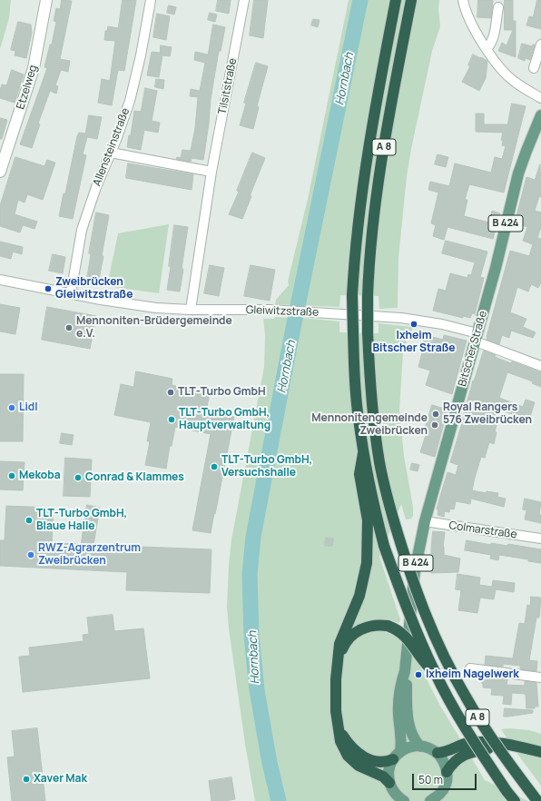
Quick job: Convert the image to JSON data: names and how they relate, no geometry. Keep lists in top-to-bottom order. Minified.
{"streets":{"highway":["A 8"],"main road":["B 424","Bitscher Straße"],"street":["Tilsitstraße","Etzelweg","Allensteinstraße","Gleiwitzstraße","Colmarstraße"]},"crossings":[["Tilsitstraße","Gleiwitzstraße"],["Allensteinstraße","Gleiwitzstraße"],["Gleiwitzstraße","Bitscher Straße"],["Bitscher Straße","Colmarstraße"]],"water":["Hornbach"],"places":["Zweibrücken Gleiwitzstraße","Ixheim Bitscher Straße","Mennoniten-Brüdergemeinde e.V.","TLT-Turbo GmbH","Lidl","Royal Rangers 576 Zweibrücken","TLT-Turbo GmbH, Hauptverwaltung","Mennonitengemeinde Zweibrücken","TLT-Turbo GmbH, Versuchshalle","Mekoba","Conrad & Klammes","TLT-Turbo GmbH, Blaue Halle","RWZ-Agrarzentrum Zweibrücken","Ixheim Nagelwerk","Xaver Mak"],"scale_bar":"50 m"}
